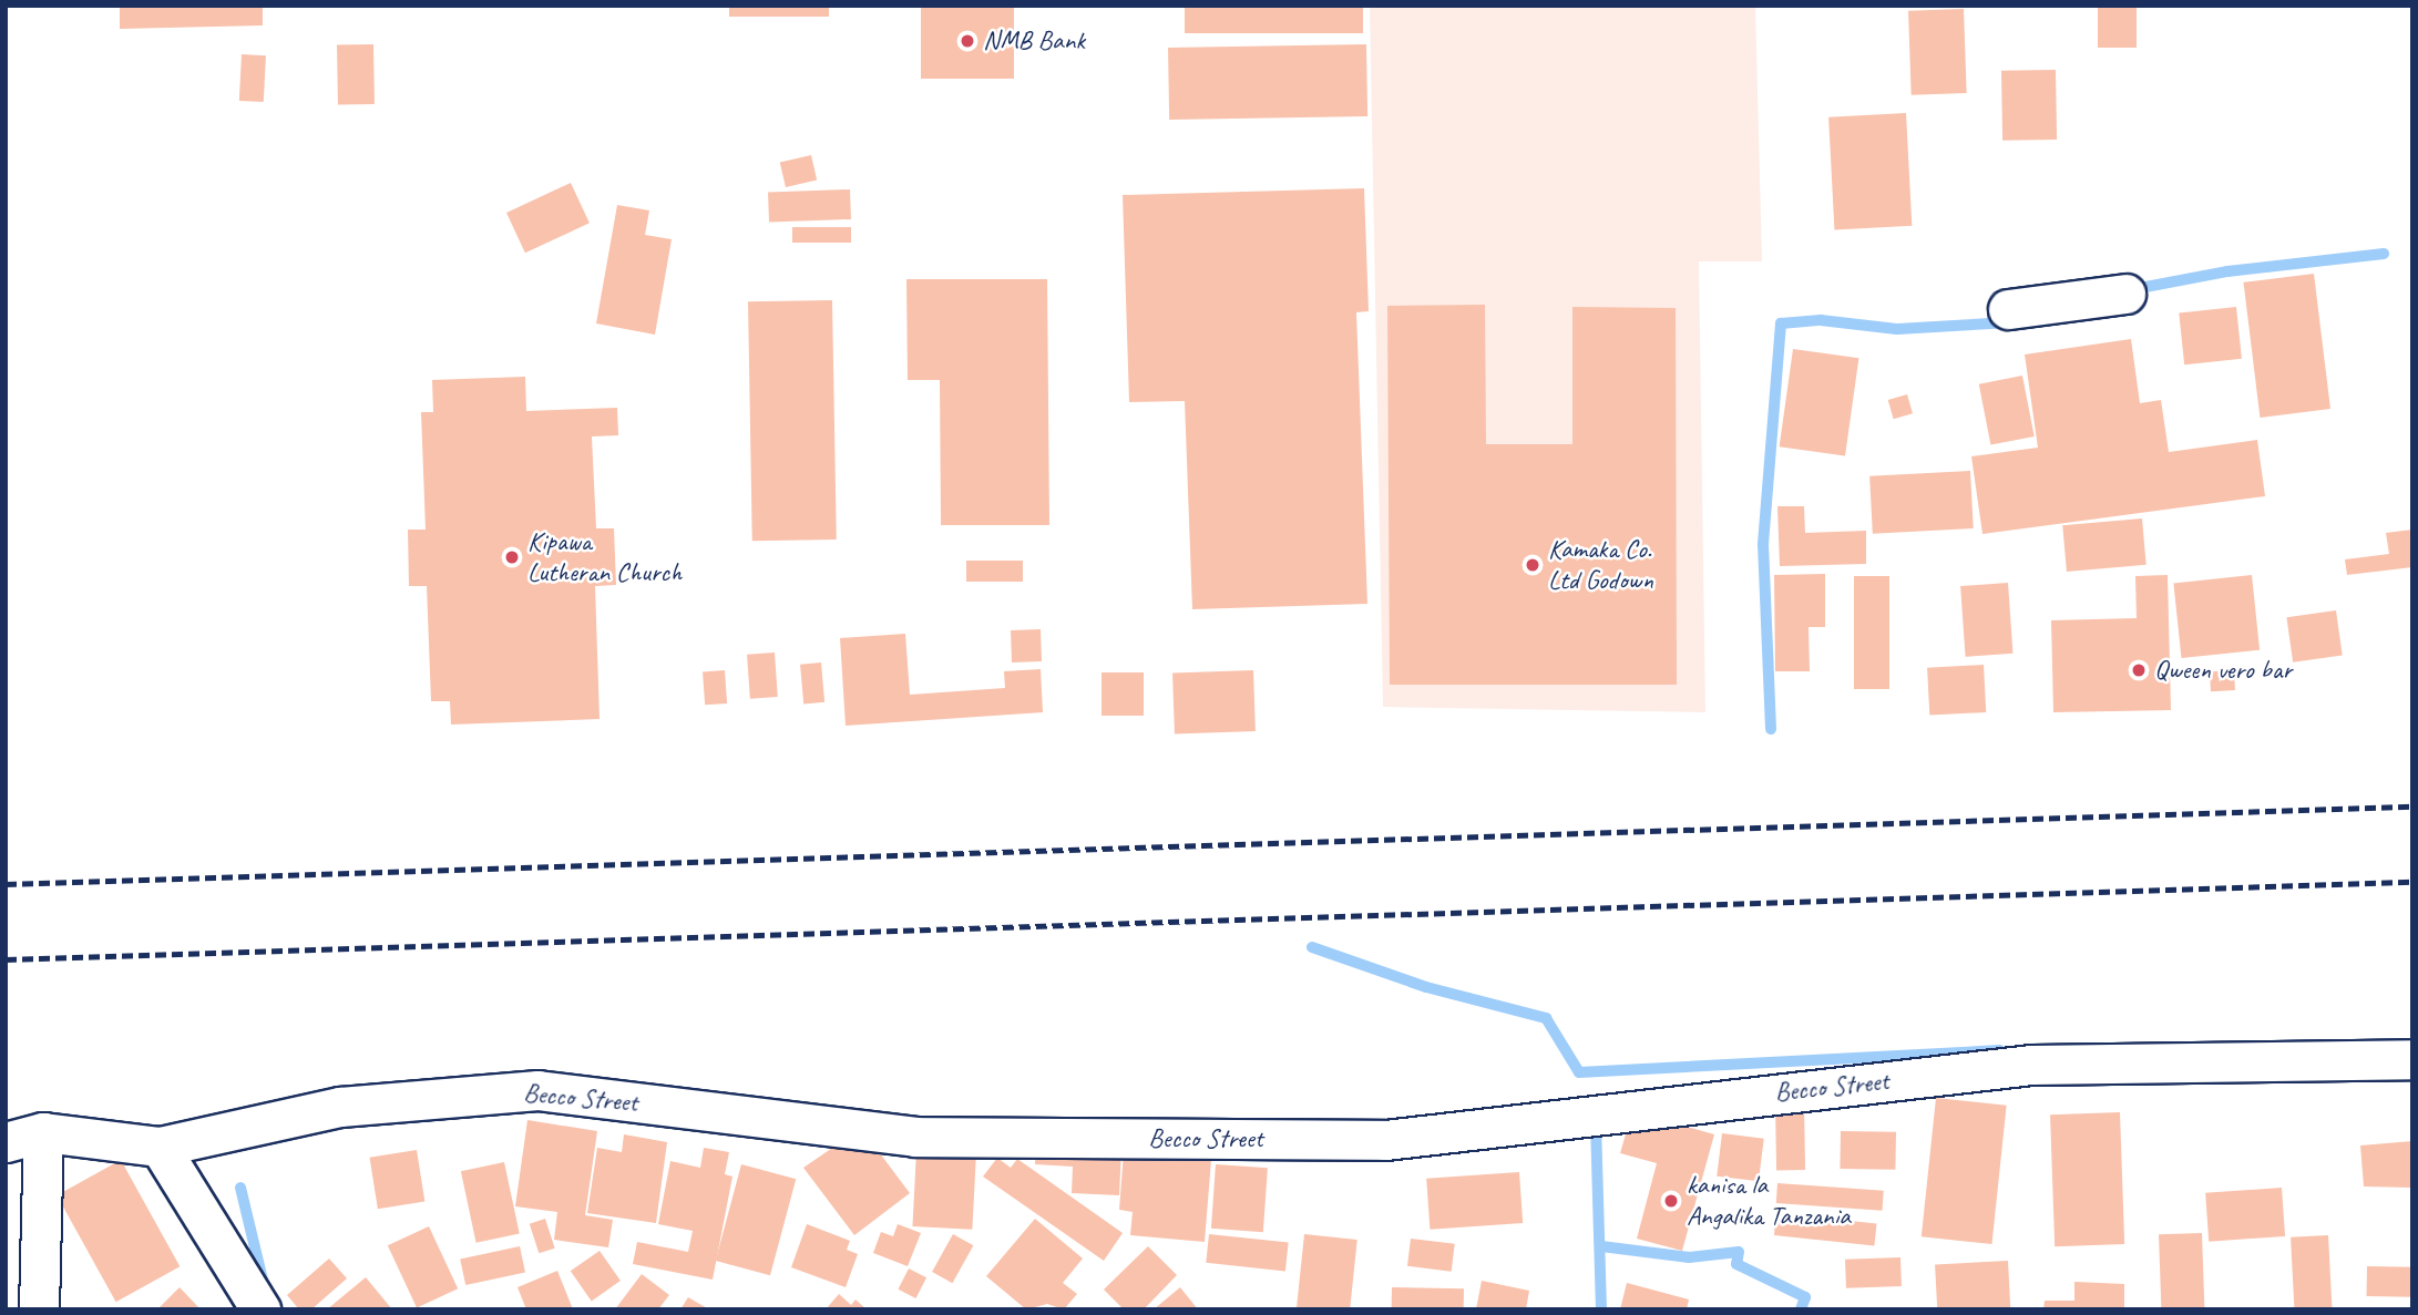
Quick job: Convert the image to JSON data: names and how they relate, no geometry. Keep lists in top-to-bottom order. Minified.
{"streets":{"street":["Becco Street"]},"places":["NMB Bank","Kipawa Lutheran Church","Kamaka Co. Ltd Godown","Qween vero bar","kanisa la Angalika Tanzania"]}
